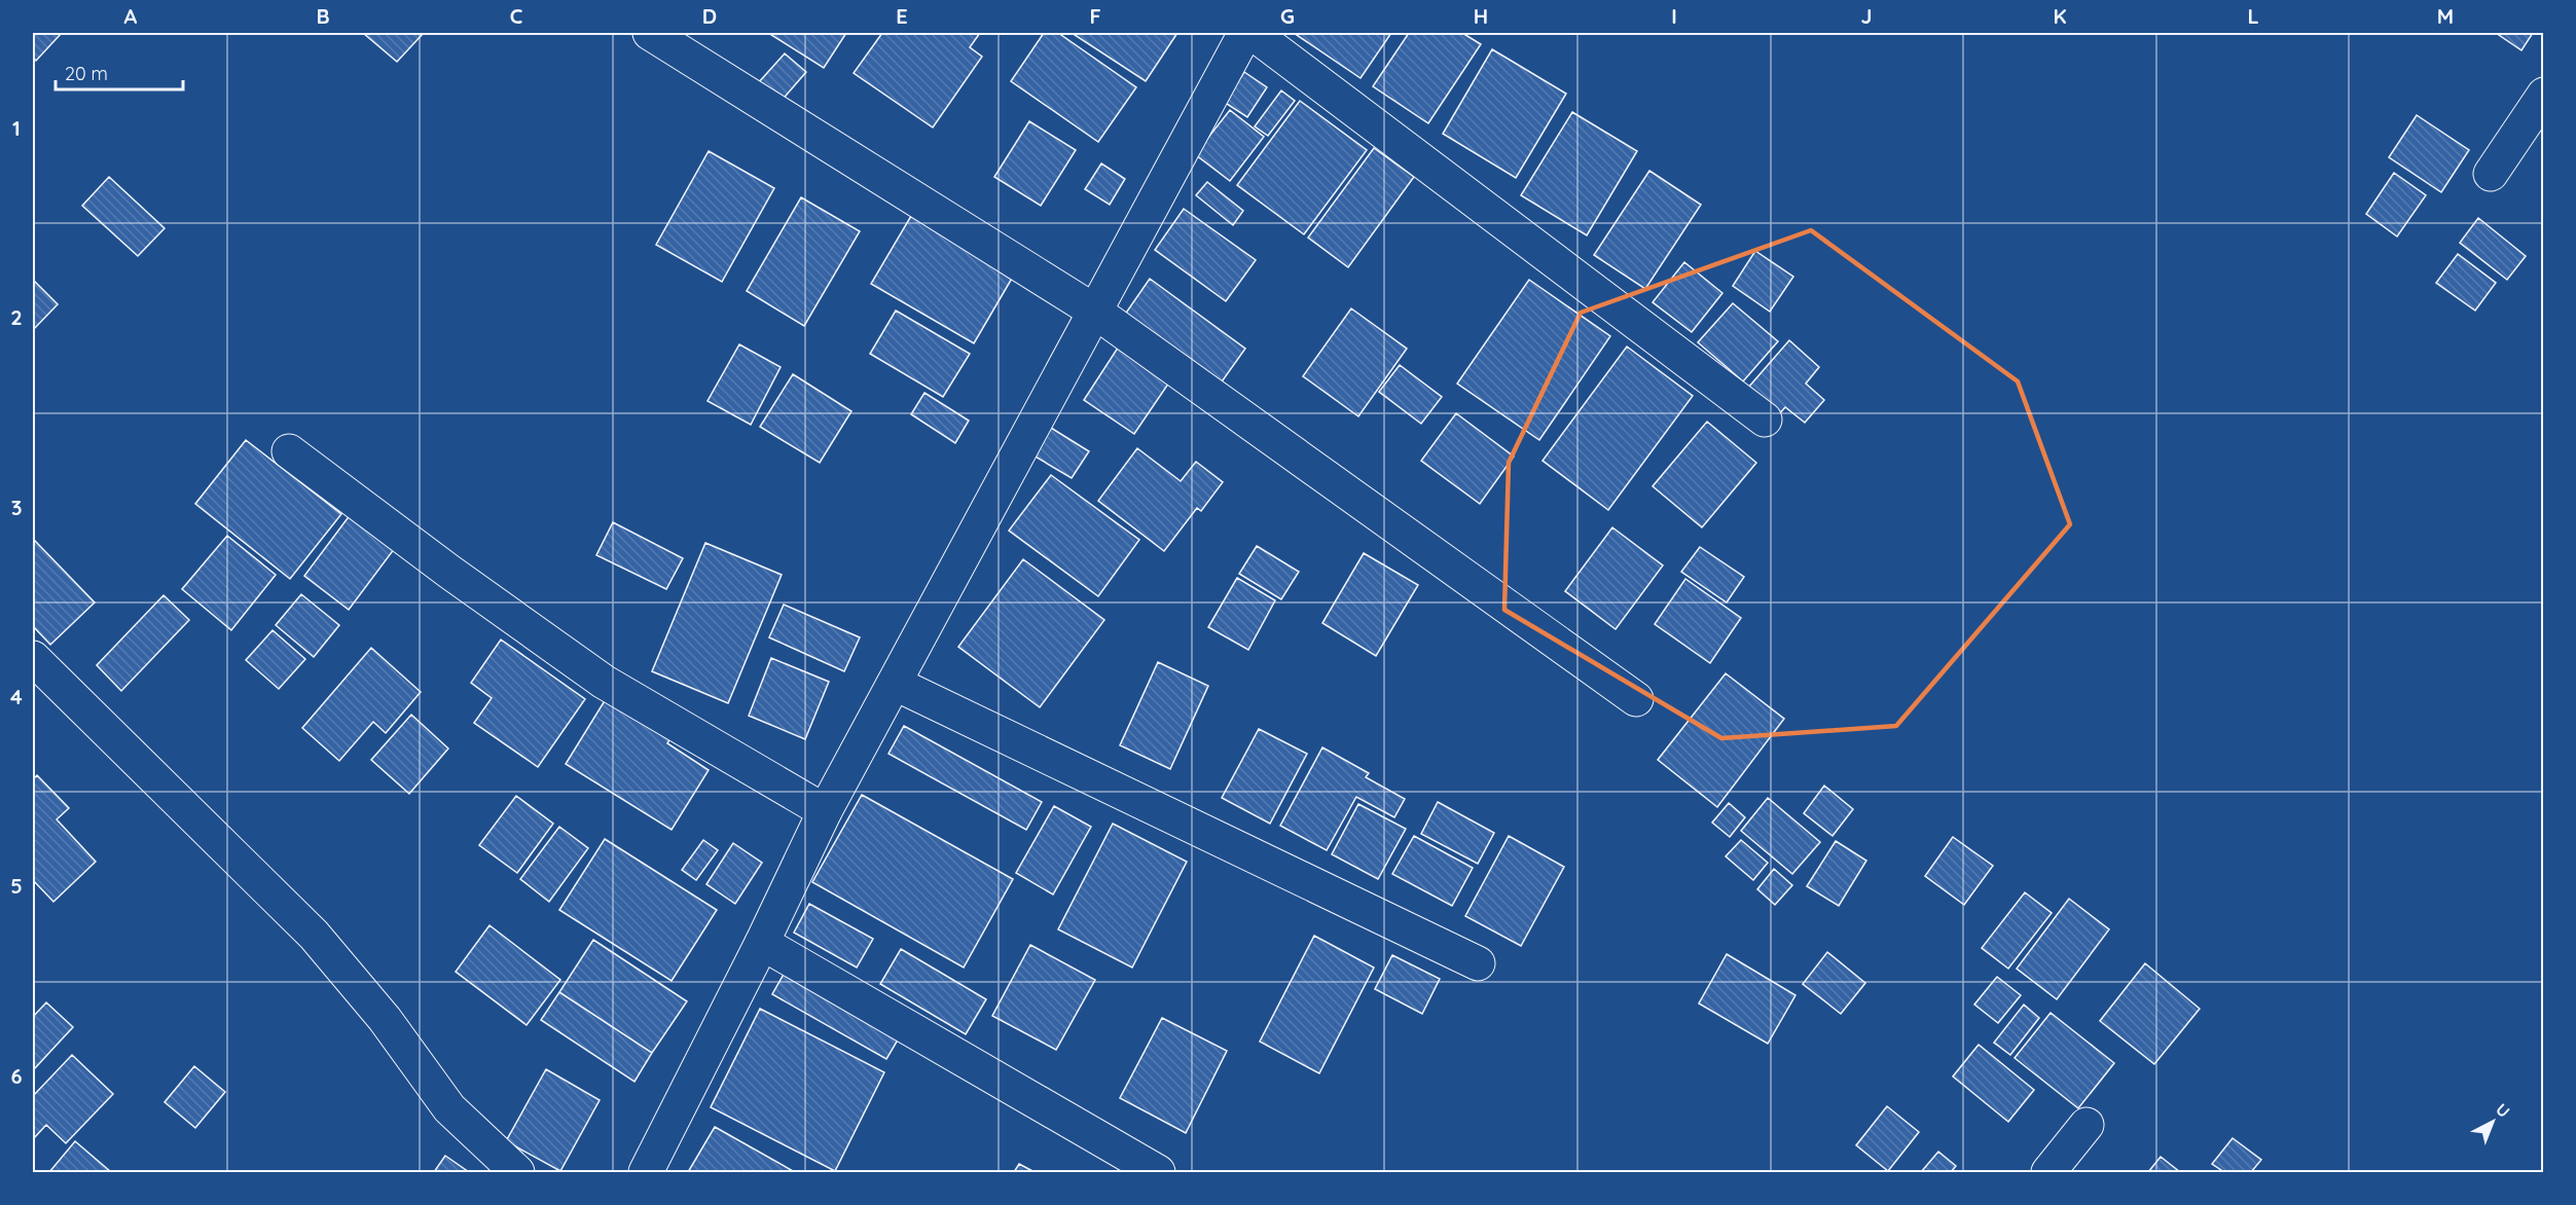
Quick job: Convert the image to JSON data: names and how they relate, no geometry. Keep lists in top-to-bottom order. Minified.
{"scale_bar":"20 m","north":"top right","grid":{"columns":["A","B","C","D","E","F","G","H","I","J","K","L","M"],"rows":["1","2","3","4","5","6"]}}
